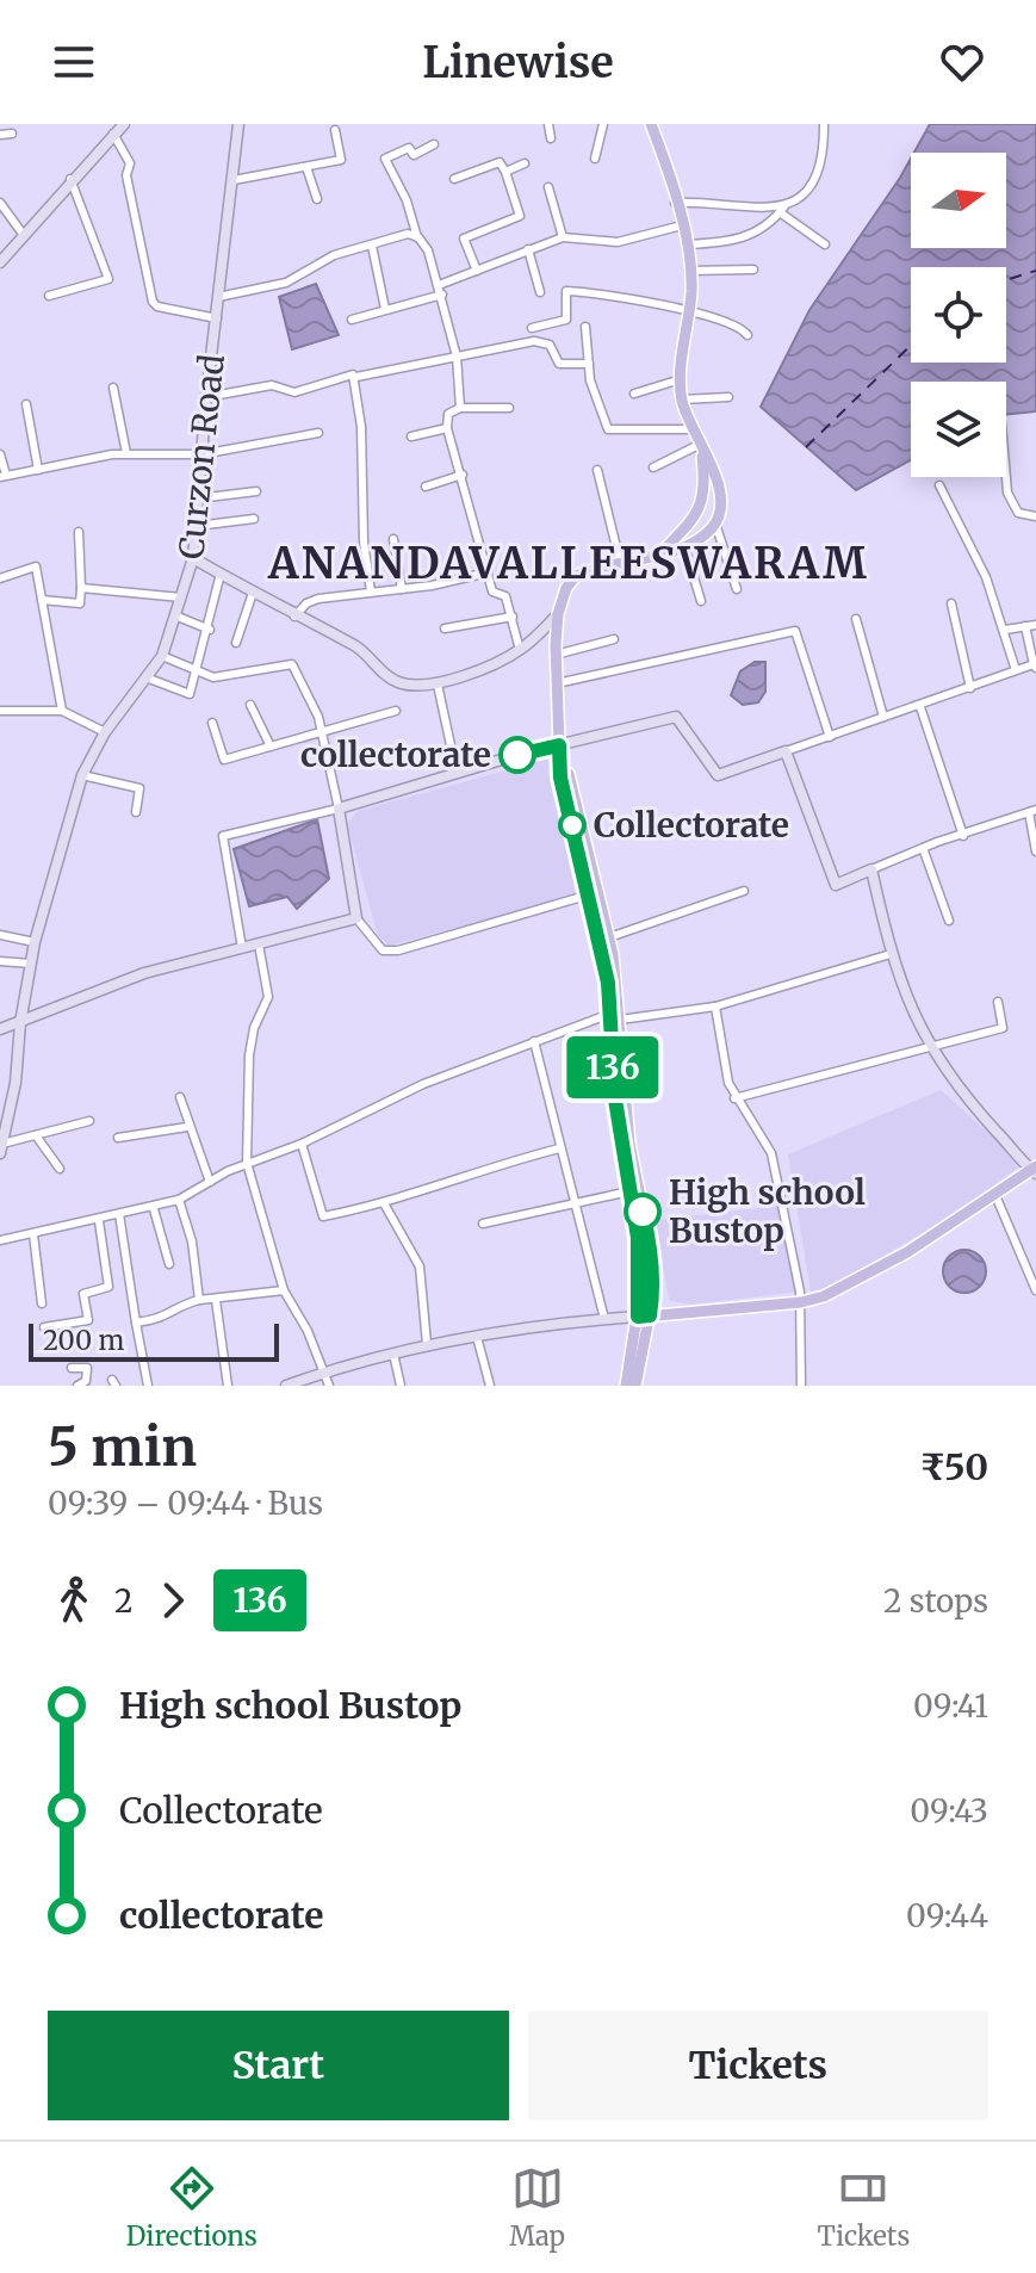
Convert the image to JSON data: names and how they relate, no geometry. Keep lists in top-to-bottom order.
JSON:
{
  "streets": {
    "main road": ["Curzon Road"]
  },
  "districts": ["ANANDAVALLEESWARAM"],
  "places": ["collectorate", "Collectorate", "High school Bustop"],
  "lines": ["bus line 136"],
  "scale_bar": "200 m",
  "north": "right",
  "page": {
    "header": "Linewise",
    "on_map": "136",
    "scale": "200 m",
    "heading": ["5 min", "09:39 – 09:44 · Bus", "₹50"],
    "legs": ["2", "136", "2 stops"],
    "list": [
      {
        "name": "High school Bustop",
        "value": "09:41"
      },
      {
        "name": "Collectorate",
        "value": "09:43"
      },
      {
        "name": "collectorate",
        "value": "09:44"
      }
    ],
    "buttons": ["Start", "Tickets"],
    "tabs": ["Directions", "Map", "Tickets"]
  }
}
